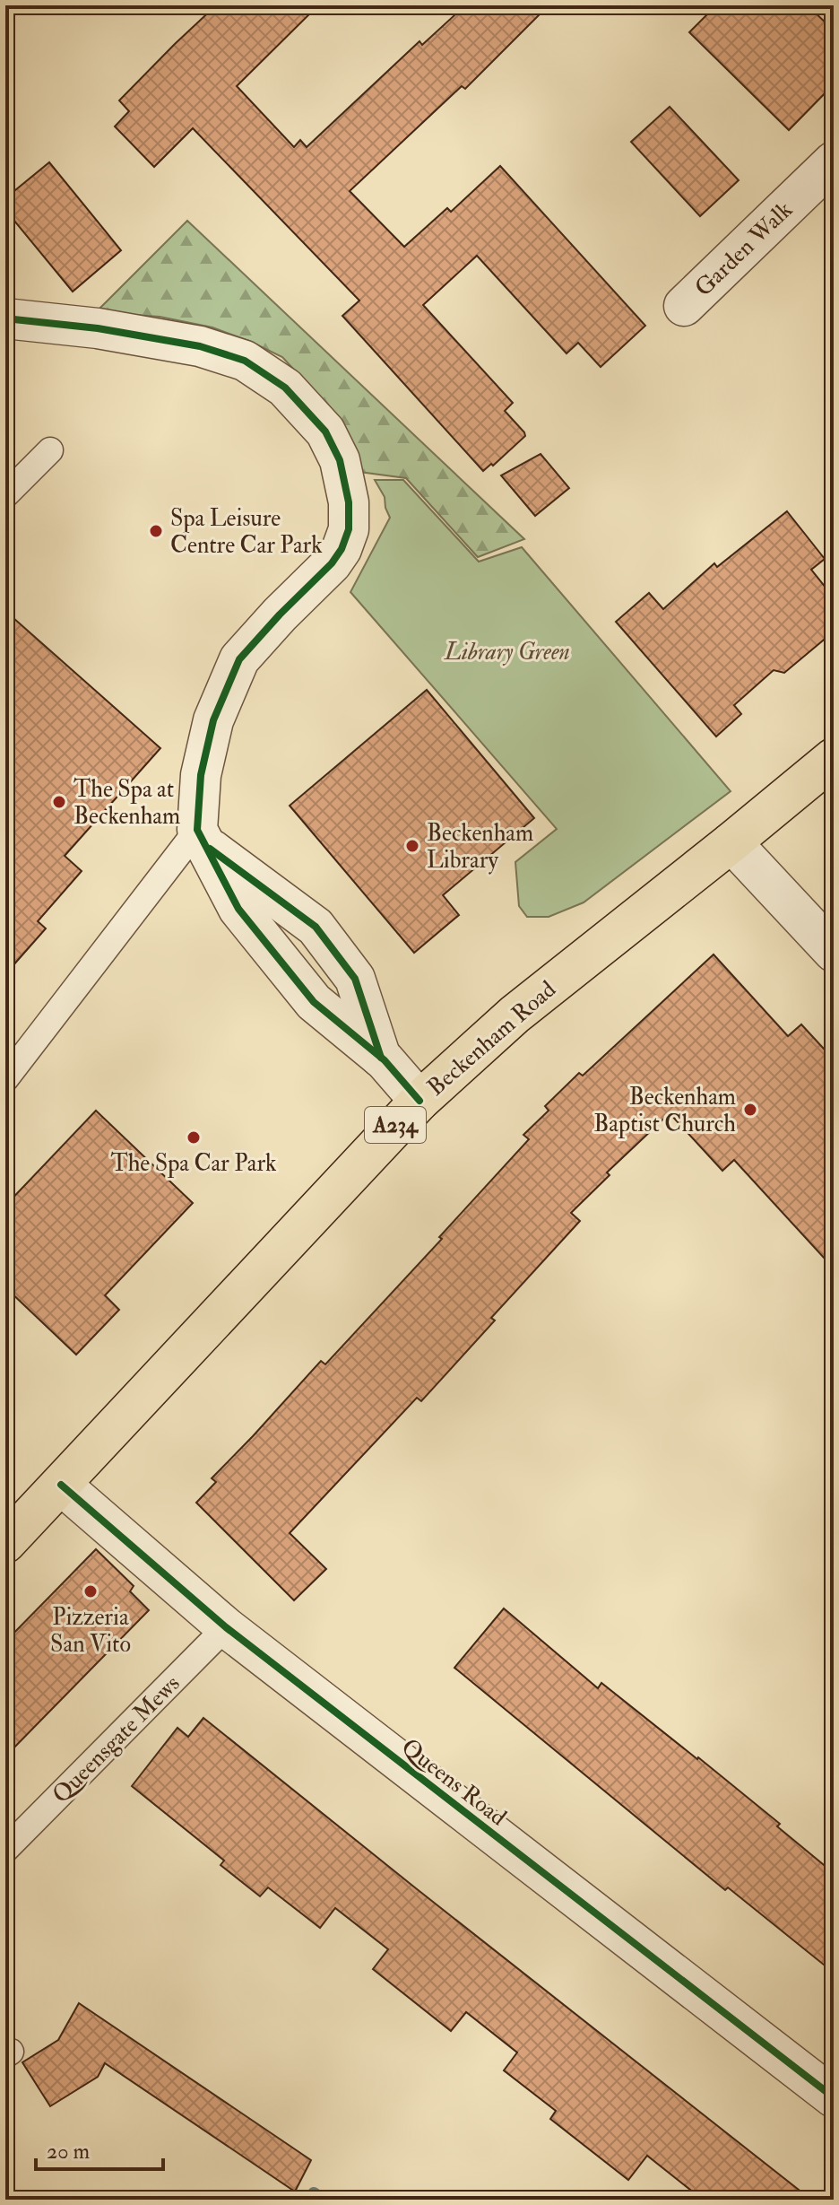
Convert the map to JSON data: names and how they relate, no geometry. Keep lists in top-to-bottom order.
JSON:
{
  "streets": {
    "main road": ["Beckenham Road", "A234"],
    "street": ["Garden Walk", "Queens Road"],
    "lane": ["Queensgate Mews"]
  },
  "crossings": [
    ["Beckenham Road", "Queens Road"],
    ["Queensgate Mews", "Queens Road"]
  ],
  "parks": ["Library Green"],
  "places": [
    "Spa Leisure Centre Car Park",
    "The Spa at Beckenham",
    "Beckenham Library",
    "Beckenham Baptist Church",
    "The Spa Car Park",
    "Pizzeria San Vito"
  ],
  "scale_bar": "20 m"
}
